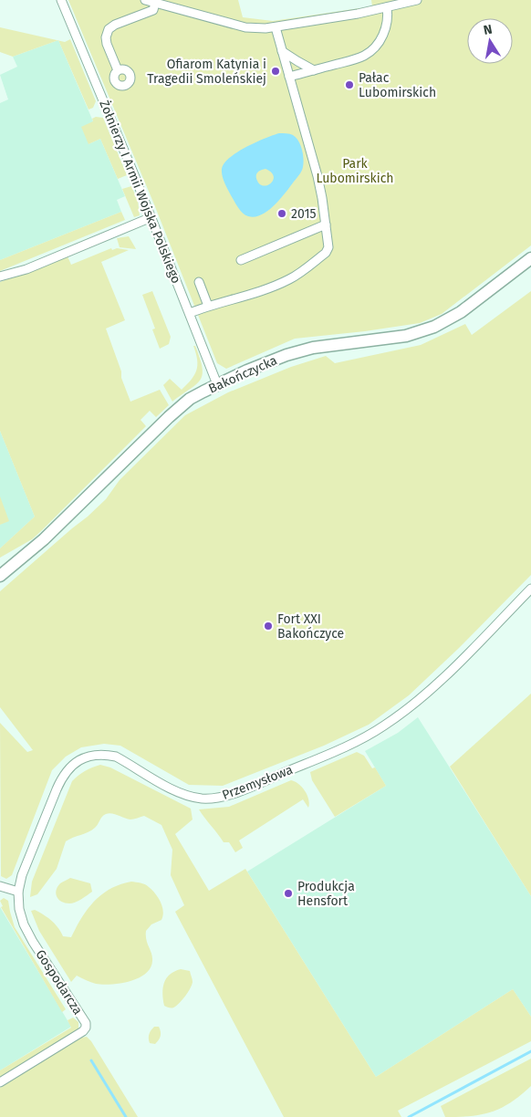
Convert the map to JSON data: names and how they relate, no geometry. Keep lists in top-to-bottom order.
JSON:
{
  "streets": {
    "street": [
      "Żołnierzy I Armii Wojska Polskiego",
      "Bakończycka",
      "Przemysłowa",
      "Gospodarcza"
    ]
  },
  "crossings": [
    ["Żołnierzy I Armii Wojska Polskiego", "Bakończycka"],
    ["Przemysłowa", "Gospodarcza"]
  ],
  "parks": ["Park Lubomirskich"],
  "places": [
    "Ofiarom Katynia i Tragedii Smoleńskiej",
    "Pałac Lubomirskich",
    "2015",
    "Fort XXI Bakończyce",
    "Produkcja Hensfort"
  ],
  "north": "top"
}
